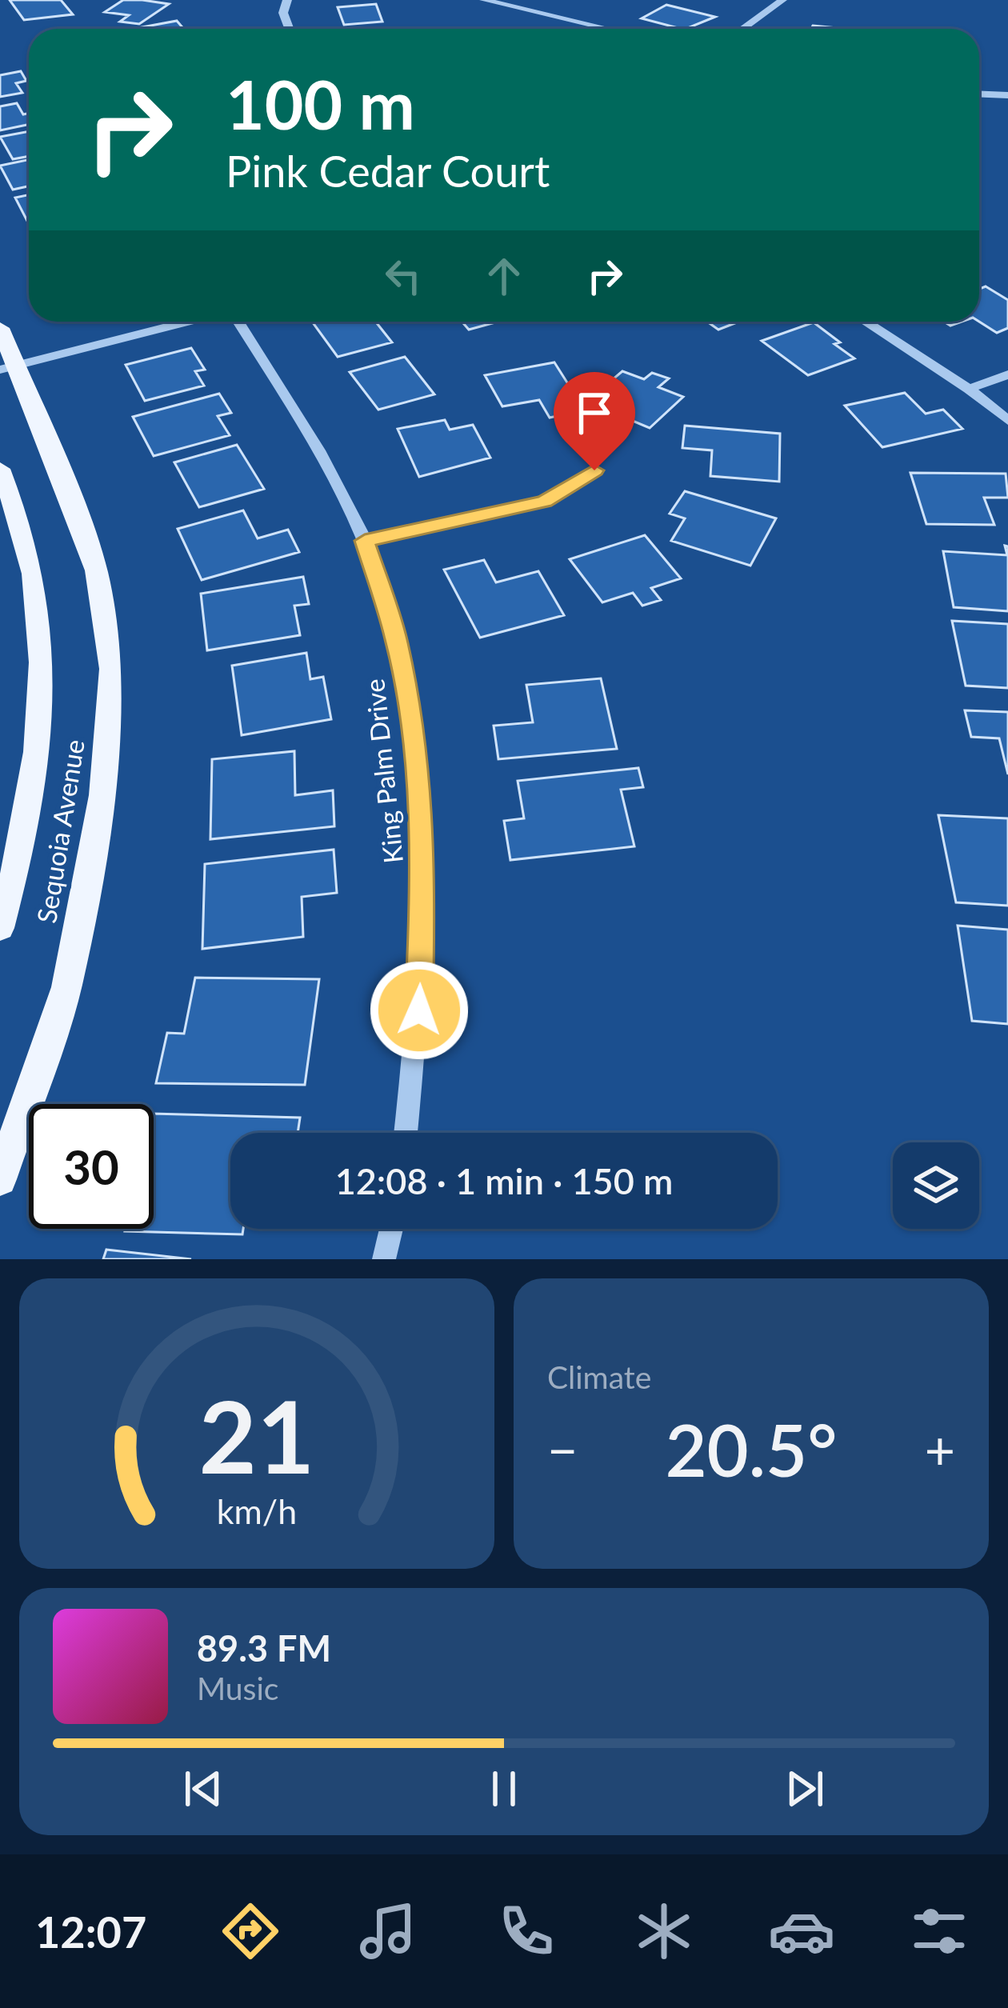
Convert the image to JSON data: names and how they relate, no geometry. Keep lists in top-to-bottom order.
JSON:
{
  "streets": {
    "main road": ["Sequoia Avenue"],
    "street": ["King Palm Drive"]
  },
  "page": {
    "turn": ["100 m", "Pink Cedar Court"],
    "limit": "30",
    "trip": "12:08 · 1 min · 150 m",
    "tile": "Climate",
    "heat": ["−", "20.5°", "+"],
    "song": ["89.3 FM", "Music"],
    "tabs": "12:07",
    "gauge": ["21", "km/h"]
  }
}
